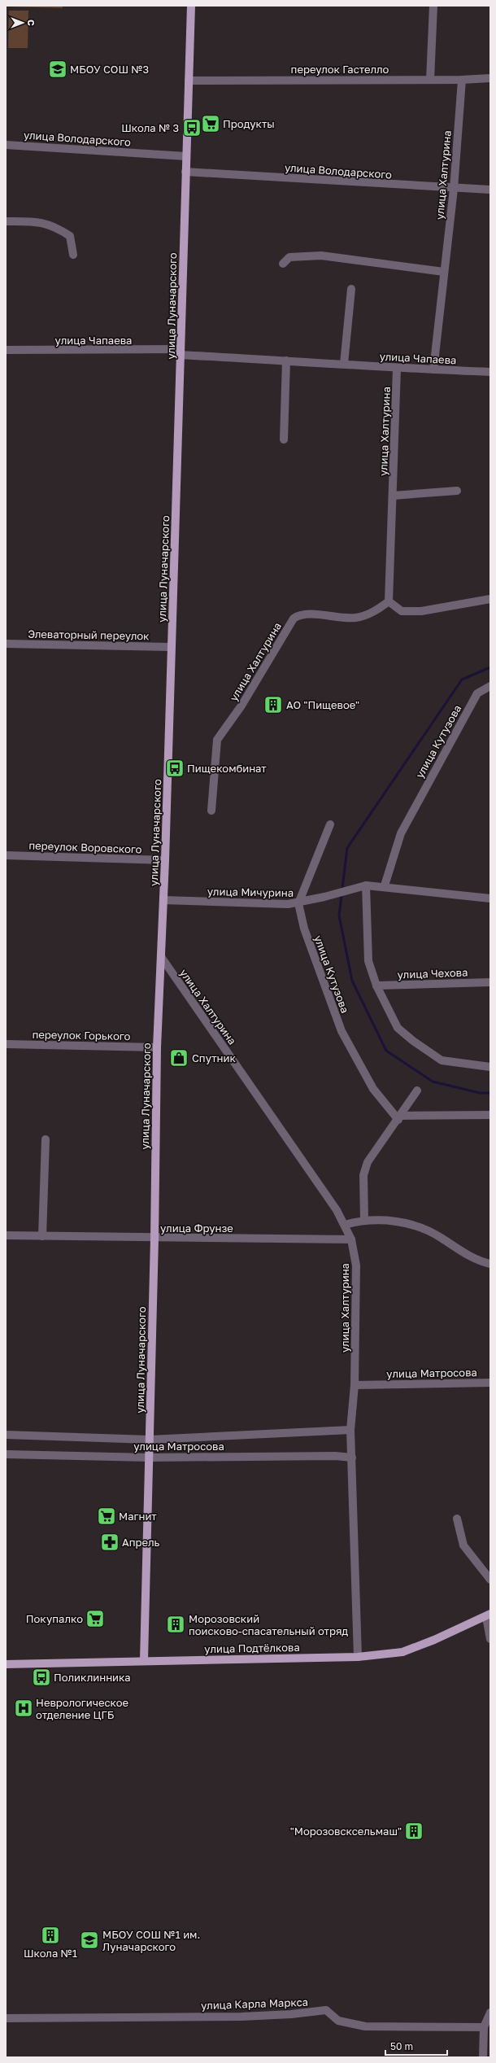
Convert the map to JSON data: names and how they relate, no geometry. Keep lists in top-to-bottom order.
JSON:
{
  "streets": {
    "main road": ["улица Луначарского", "улица Подтёлкова"],
    "street": [
      "переулок Гастелло",
      "улица Володарского",
      "улица Халтурина",
      "улица Чапаева",
      "Элеваторный переулок",
      "улица Кутузова",
      "переулок Воровского",
      "улица Мичурина",
      "улица Чехова",
      "переулок Горького",
      "улица Фрунзе",
      "улица Матросова",
      "улица Карла Маркса"
    ]
  },
  "crossings": [
    ["переулок Гастелло", "улица Халтурина"],
    ["переулок Гастелло", "улица Луначарского"],
    ["улица Володарского", "улица Халтурина"],
    ["улица Володарского", "улица Луначарского"],
    ["улица Халтурина", "улица Луначарского"],
    ["улица Халтурина", "улица Чапаева"],
    ["улица Халтурина", "улица Фрунзе"],
    ["улица Халтурина", "улица Матросова"],
    ["улица Халтурина", "улица Подтёлкова"],
    ["улица Луначарского", "улица Чапаева"],
    ["улица Луначарского", "Элеваторный переулок"],
    ["улица Луначарского", "переулок Воровского"],
    ["улица Луначарского", "улица Мичурина"],
    ["улица Луначарского", "переулок Горького"],
    ["улица Луначарского", "улица Фрунзе"],
    ["улица Луначарского", "улица Матросова"],
    ["улица Луначарского", "улица Подтёлкова"],
    ["улица Кутузова", "улица Мичурина"]
  ],
  "places": {
    "school or university": ["МБОУ СОШ №3", "МБОУ СОШ №1 им. Луначарского"],
    "supermarket": ["Продукты", "Магнит", "Покупалко"],
    "bus stop": ["Школа № 3", "Пищекомбинат", "Поликлинника"],
    "building": [
      "АО \"Пищевое\"",
      "Морозовский поисково-спасательный отряд",
      "\"Морозовсксельмаш\"",
      "Школа №1"
    ],
    "shop": ["Спутник"],
    "pharmacy": ["Апрель"],
    "hospital": ["Неврологическое отделение ЦГБ"]
  },
  "scale_bar": "50 m",
  "north": "right"
}
